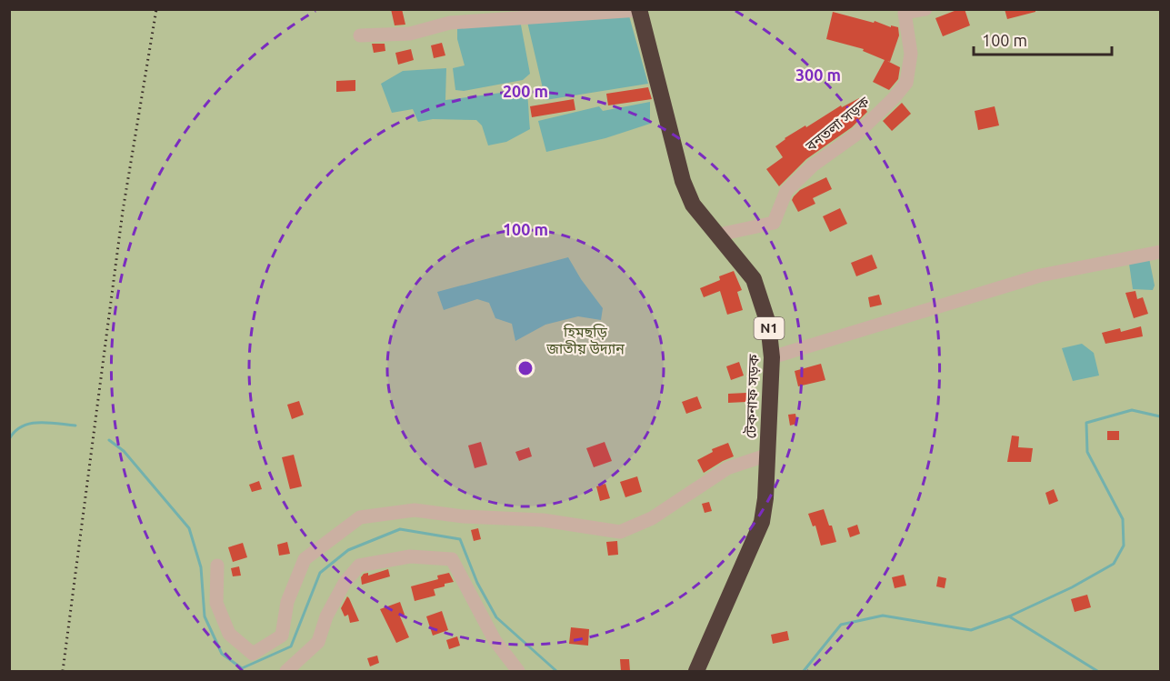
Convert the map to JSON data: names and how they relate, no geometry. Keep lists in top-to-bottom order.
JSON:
{
  "streets": {
    "highway": ["N1", "টেকনাফ সড়ক"],
    "street": ["বনতলা সড়ক"]
  },
  "crossings": [
    ["বনতলা সড়ক", "টেকনাফ সড়ক"]
  ],
  "parks": ["হিমছড়ি জাতীয় উদ্যান"],
  "scale_bar": "100 m",
  "rings": ["300 m", "200 m", "100 m"]
}
